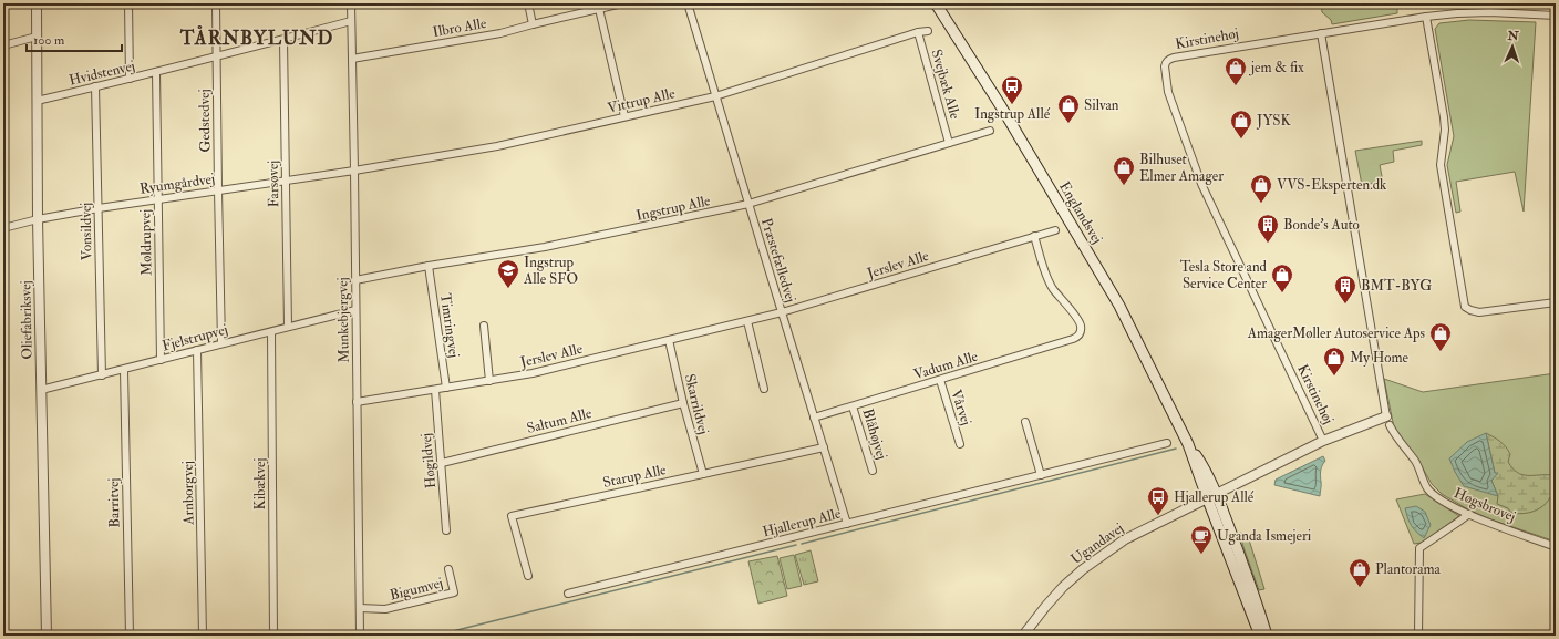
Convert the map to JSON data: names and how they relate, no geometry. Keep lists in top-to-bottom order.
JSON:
{
  "streets": {
    "main road": ["Englandsvej"],
    "street": [
      "Ilbro Alle",
      "Kirstinehøj",
      "Hvidstenvej",
      "Svejbæk Alle",
      "Vittrup Alle",
      "Gedstedvej",
      "Ryumgårdvej",
      "Farsøvej",
      "Ingstrup Alle",
      "Vonsildvej",
      "Møldrupvej",
      "Præstefælledvej",
      "Jerslev Alle",
      "Oliefabriksvej",
      "Munkebjergvej",
      "Timringvej",
      "Fjelstrupvej",
      "Vadum Alle",
      "Skarrildvej",
      "Vårvej",
      "Saltum Alle",
      "Blåhøjvej",
      "Høgildvej",
      "Starup Alle",
      "Kibækvej",
      "Arnborgvej",
      "Barritvej",
      "Høgsbrovej",
      "Hjallerup Alle",
      "Ugandavej",
      "Bigumvej"
    ]
  },
  "crossings": [
    ["Ilbro Alle", "Munkebjergvej"],
    ["Kirstinehøj", "Englandsvej"],
    ["Kirstinehøj", "Ugandavej"],
    ["Hvidstenvej", "Gedstedvej"],
    ["Hvidstenvej", "Farsøvej"],
    ["Hvidstenvej", "Vonsildvej"],
    ["Hvidstenvej", "Møldrupvej"],
    ["Hvidstenvej", "Oliefabriksvej"],
    ["Hvidstenvej", "Munkebjergvej"],
    ["Svejbæk Alle", "Vittrup Alle"],
    ["Svejbæk Alle", "Ingstrup Alle"],
    ["Vittrup Alle", "Ryumgårdvej"],
    ["Vittrup Alle", "Præstefælledvej"],
    ["Vittrup Alle", "Munkebjergvej"],
    ["Gedstedvej", "Ryumgårdvej"],
    ["Gedstedvej", "Fjelstrupvej"],
    ["Ryumgårdvej", "Farsøvej"],
    ["Ryumgårdvej", "Vonsildvej"],
    ["Ryumgårdvej", "Møldrupvej"],
    ["Ryumgårdvej", "Oliefabriksvej"],
    ["Ryumgårdvej", "Munkebjergvej"],
    ["Farsøvej", "Fjelstrupvej"],
    ["Ingstrup Alle", "Præstefælledvej"],
    ["Ingstrup Alle", "Munkebjergvej"],
    ["Ingstrup Alle", "Timringvej"],
    ["Englandsvej", "Ugandavej"],
    ["Vonsildvej", "Fjelstrupvej"],
    ["Møldrupvej", "Fjelstrupvej"],
    ["Præstefælledvej", "Jerslev Alle"],
    ["Præstefælledvej", "Vadum Alle"],
    ["Præstefælledvej", "Starup Alle"],
    ["Præstefælledvej", "Hjallerup Alle"],
    ["Jerslev Alle", "Munkebjergvej"],
    ["Jerslev Alle", "Timringvej"],
    ["Jerslev Alle", "Vadum Alle"],
    ["Jerslev Alle", "Skarrildvej"],
    ["Jerslev Alle", "Høgildvej"],
    ["Oliefabriksvej", "Fjelstrupvej"],
    ["Munkebjergvej", "Fjelstrupvej"],
    ["Munkebjergvej", "Bigumvej"],
    ["Fjelstrupvej", "Kibækvej"],
    ["Fjelstrupvej", "Arnborgvej"],
    ["Fjelstrupvej", "Barritvej"],
    ["Vadum Alle", "Vårvej"],
    ["Vadum Alle", "Blåhøjvej"],
    ["Skarrildvej", "Saltum Alle"],
    ["Skarrildvej", "Starup Alle"],
    ["Saltum Alle", "Høgildvej"]
  ],
  "districts": ["TÅRNBYLUND"],
  "places": {
    "shop": [
      "jem & fix",
      "Silvan",
      "JYSK",
      "Bilhuset Elmer Amager",
      "VVS-Eksperten.dk",
      "Tesla Store and Service Center",
      "AmagerMøller Autoservice Aps",
      "My Home",
      "Plantorama"
    ],
    "bus stop": ["Ingstrup Allé", "Hjallerup Allé"],
    "building": ["Bonde's Auto", "BMT-BYG"],
    "school or university": ["Ingstrup Alle SFO"],
    "cafe": ["Uganda Ismejeri"]
  },
  "scale_bar": "100 m",
  "north": "top"
}
